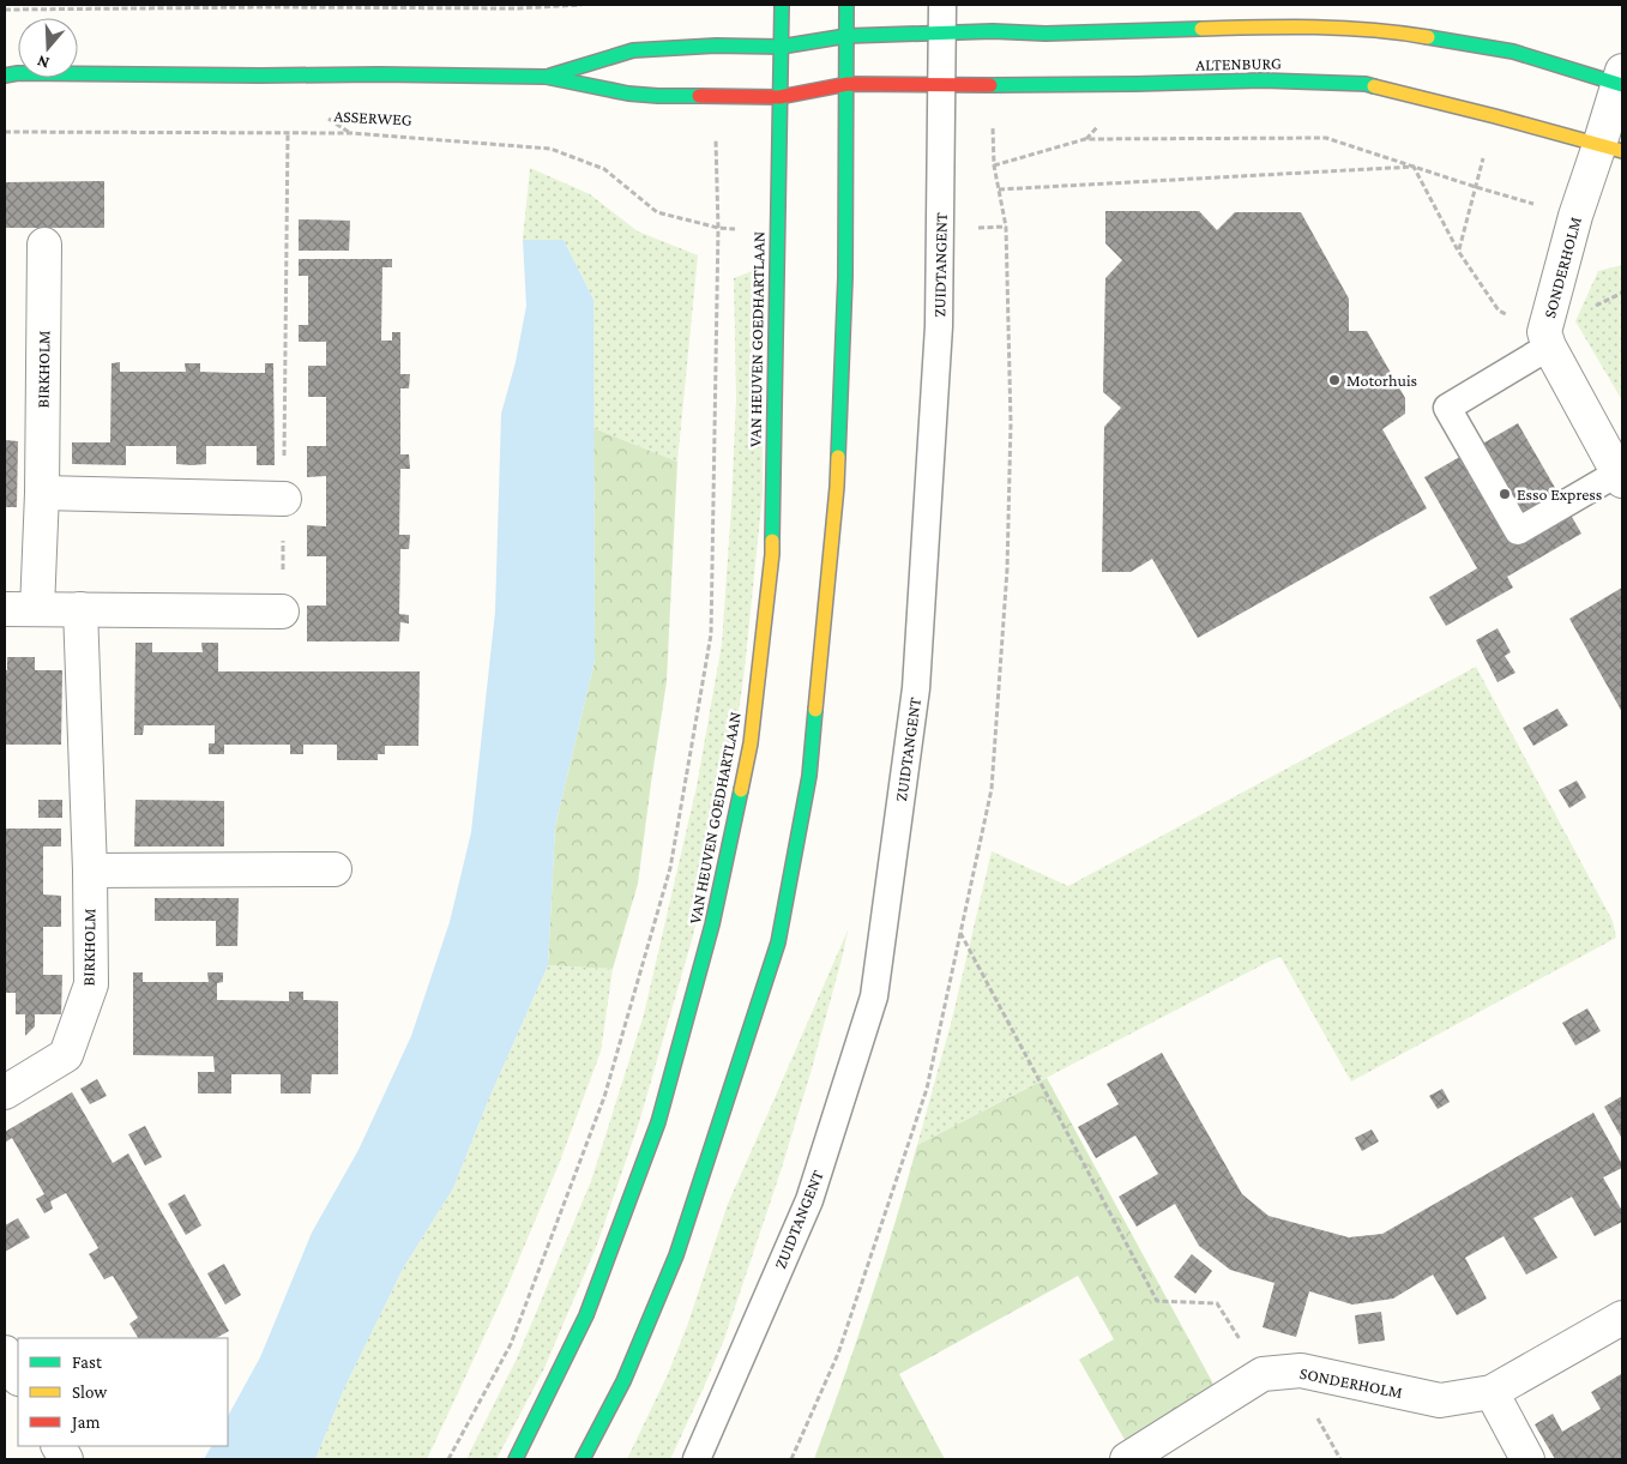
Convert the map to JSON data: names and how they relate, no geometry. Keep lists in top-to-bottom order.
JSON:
{
  "streets": {
    "main road": ["ALTENBURG", "VAN HEUVEN GOEDHARTLAAN"],
    "street": ["SONDERHOLM", "BIRKHOLM"],
    "lane": ["ZUIDTANGENT"],
    "path": ["ASSERWEG"]
  },
  "crossings": [
    ["ALTENBURG", "ZUIDTANGENT"],
    ["ALTENBURG", "SONDERHOLM"],
    ["ALTENBURG", "VAN HEUVEN GOEDHARTLAAN"],
    ["ASSERWEG", "VAN HEUVEN GOEDHARTLAAN"]
  ],
  "places": ["Motorhuis", "Esso Express"],
  "legend": ["Fast", "Slow", "Jam"],
  "north": "bottom"
}
